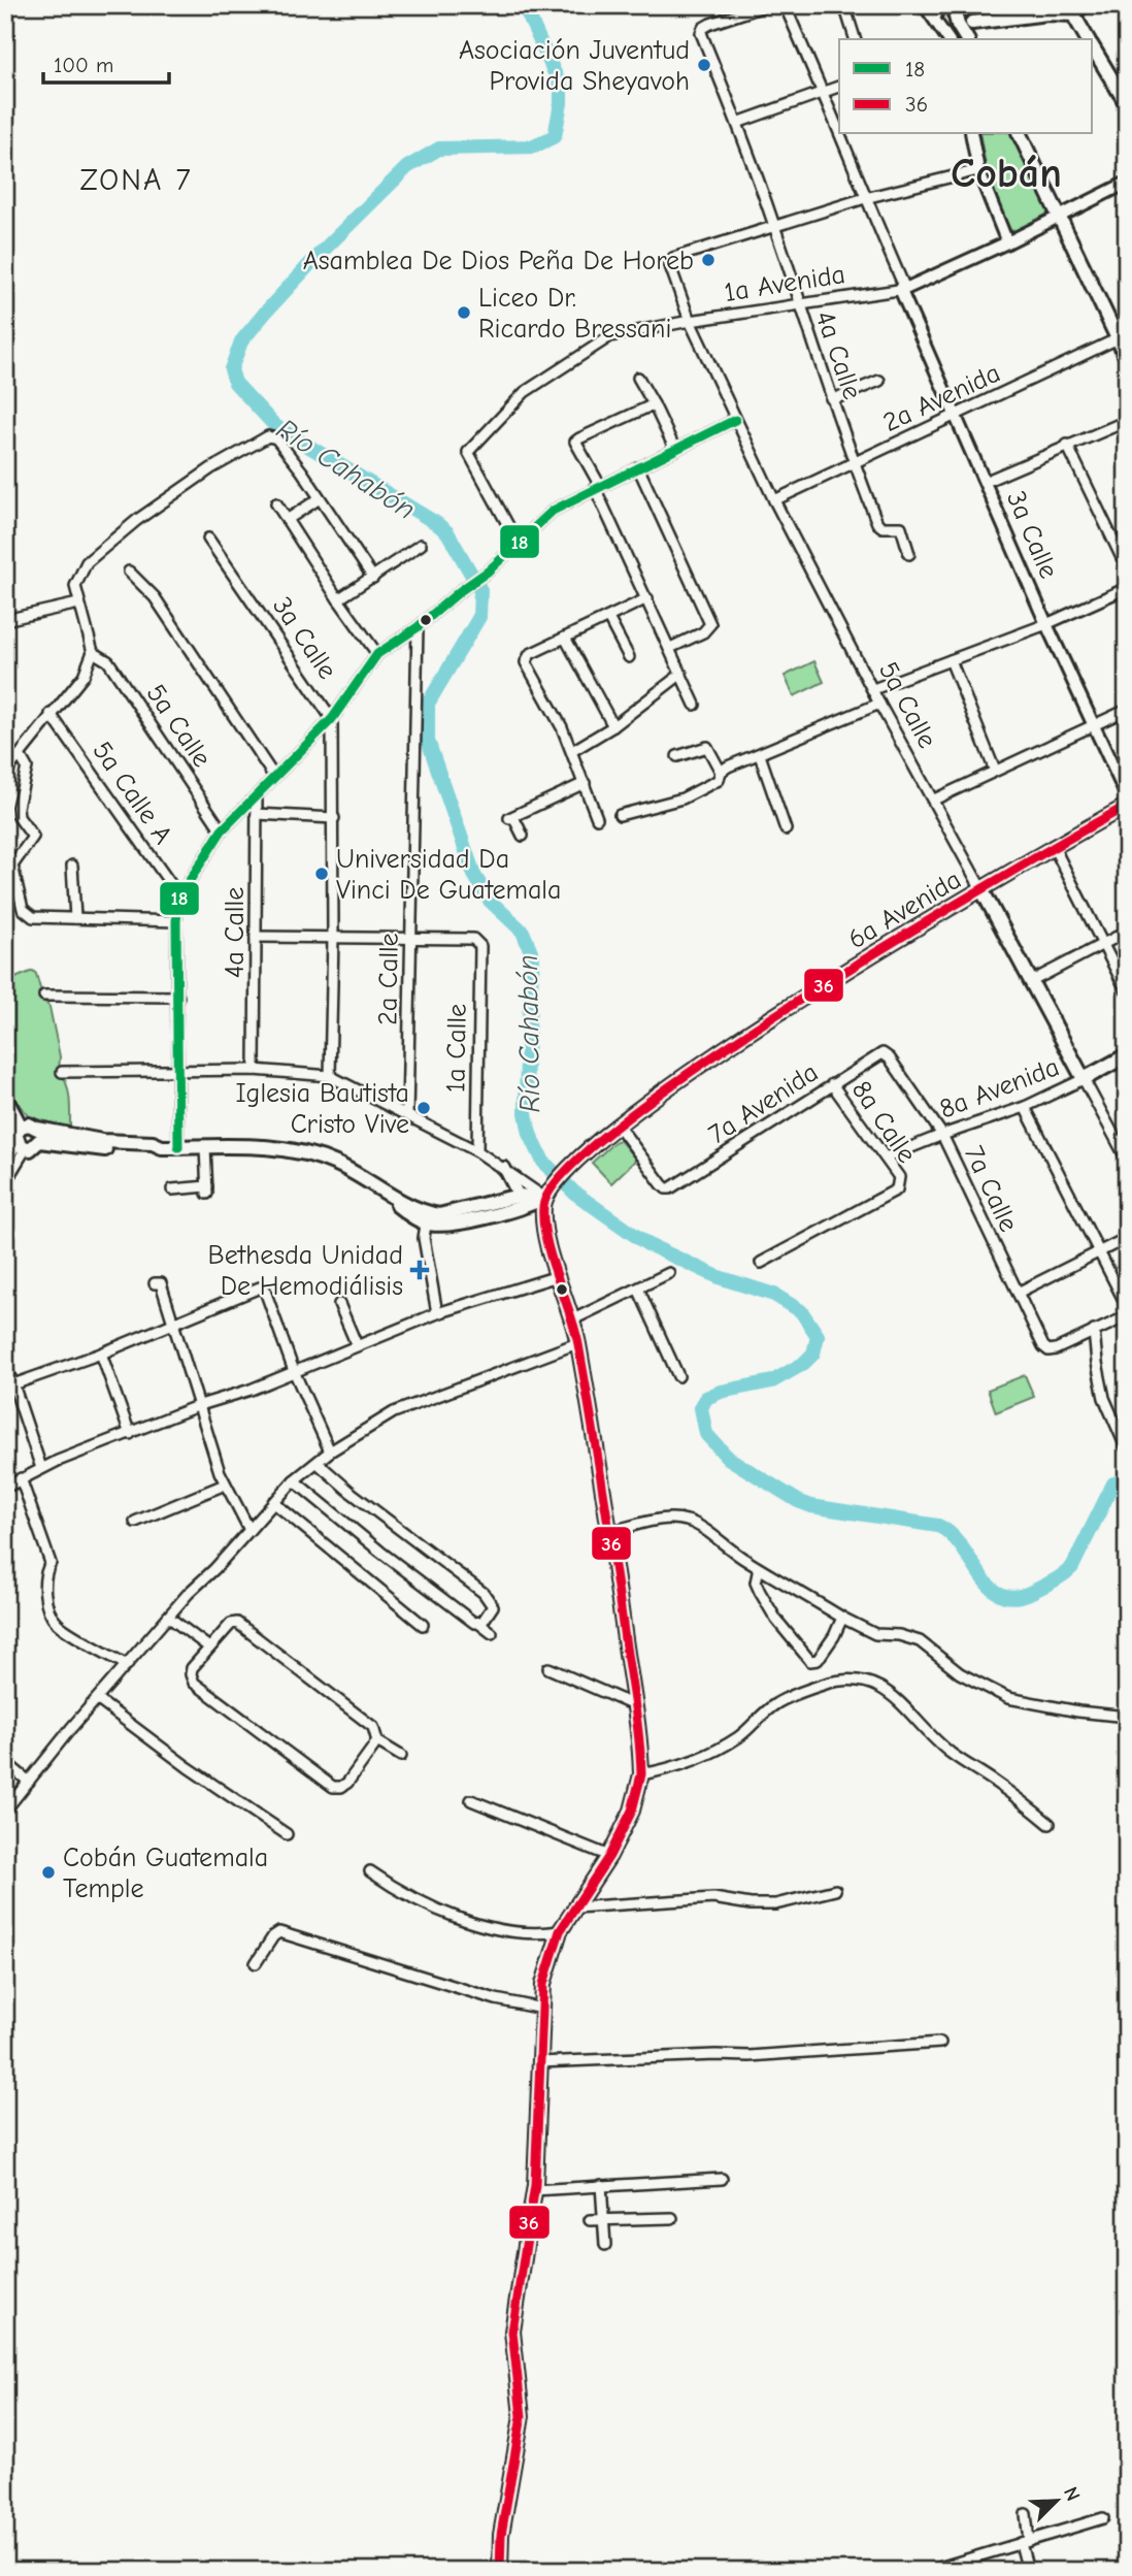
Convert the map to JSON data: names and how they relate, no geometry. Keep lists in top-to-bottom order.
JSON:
{
  "streets": {
    "main road": ["5a Calle", "6a Avenida", "8a Avenida"],
    "street": [
      "1a Avenida",
      "4a Calle",
      "2a Avenida",
      "3a Calle",
      "5a Calle A",
      "2a Calle",
      "1a Calle",
      "7a Avenida",
      "8a Calle",
      "7a Calle"
    ]
  },
  "crossings": [
    ["1a Avenida", "4a Calle"],
    ["1a Avenida", "3a Calle"],
    ["1a Avenida", "5a Calle"],
    ["4a Calle", "2a Avenida"],
    ["4a Calle", "5a Calle"],
    ["2a Avenida", "3a Calle"],
    ["2a Avenida", "5a Calle"],
    ["5a Calle", "6a Avenida"],
    ["5a Calle", "8a Avenida"],
    ["6a Avenida", "7a Avenida"],
    ["2a Calle", "1a Calle"],
    ["8a Avenida", "8a Calle"],
    ["8a Avenida", "7a Calle"],
    ["7a Avenida", "8a Calle"],
    ["7a Avenida", "7a Calle"]
  ],
  "districts": ["Cobán", "ZONA 7"],
  "water": ["Río Cahabón"],
  "places": {
    "other": [
      "Asociación Juventud Provida Sheyavoh",
      "Asamblea De Dios Peña De Horeb",
      "Liceo Dr. Ricardo Bressani",
      "Universidad Da Vinci De Guatemala",
      "Iglesia Bautista Cristo Vive",
      "Cobán Guatemala Temple"
    ],
    "health": ["Bethesda Unidad De Hemodiálisis"]
  },
  "lines": ["transit line 18", "transit line 36"],
  "legend": ["18", "36"],
  "scale_bar": "100 m",
  "north": "top right"
}
